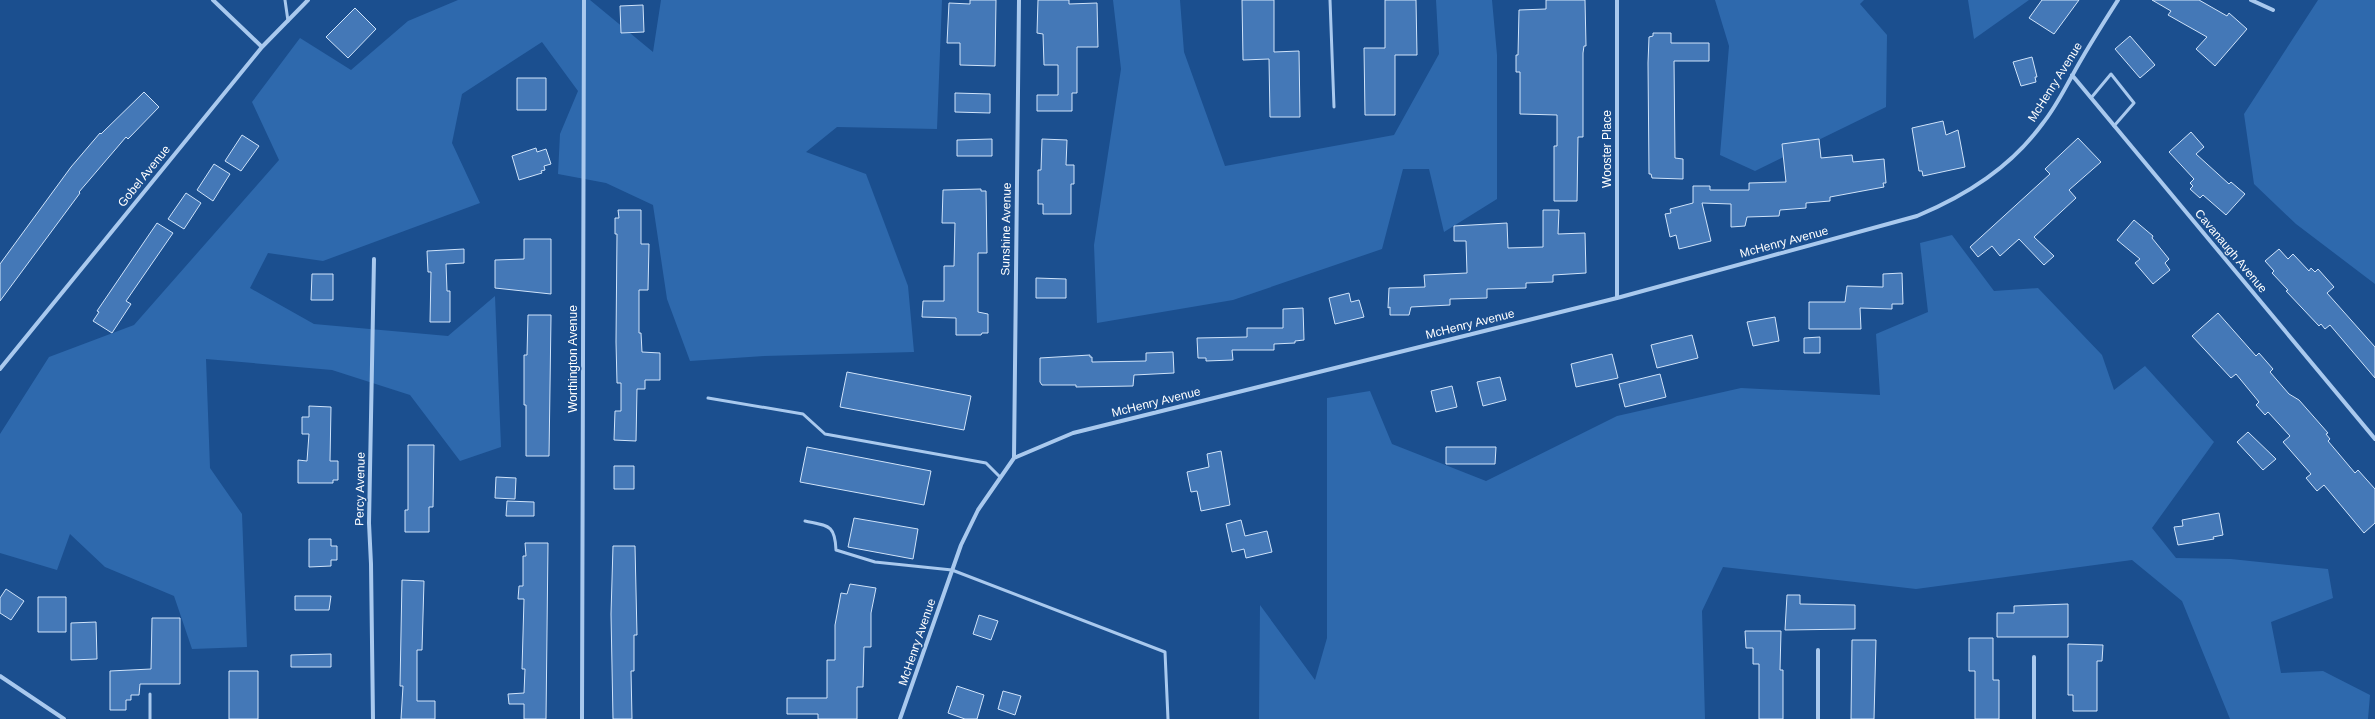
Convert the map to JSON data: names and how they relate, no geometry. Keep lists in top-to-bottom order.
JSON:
{
  "streets": {
    "street": [
      "McHenry Avenue",
      "Wooster Place",
      "Gobel Avenue",
      "Sunshine Avenue",
      "Cavanaugh Avenue",
      "Worthington Avenue",
      "Percy Avenue"
    ]
  },
  "crossings": [
    ["McHenry Avenue", "Wooster Place"],
    ["McHenry Avenue", "Sunshine Avenue"],
    ["McHenry Avenue", "Cavanaugh Avenue"]
  ]
}
